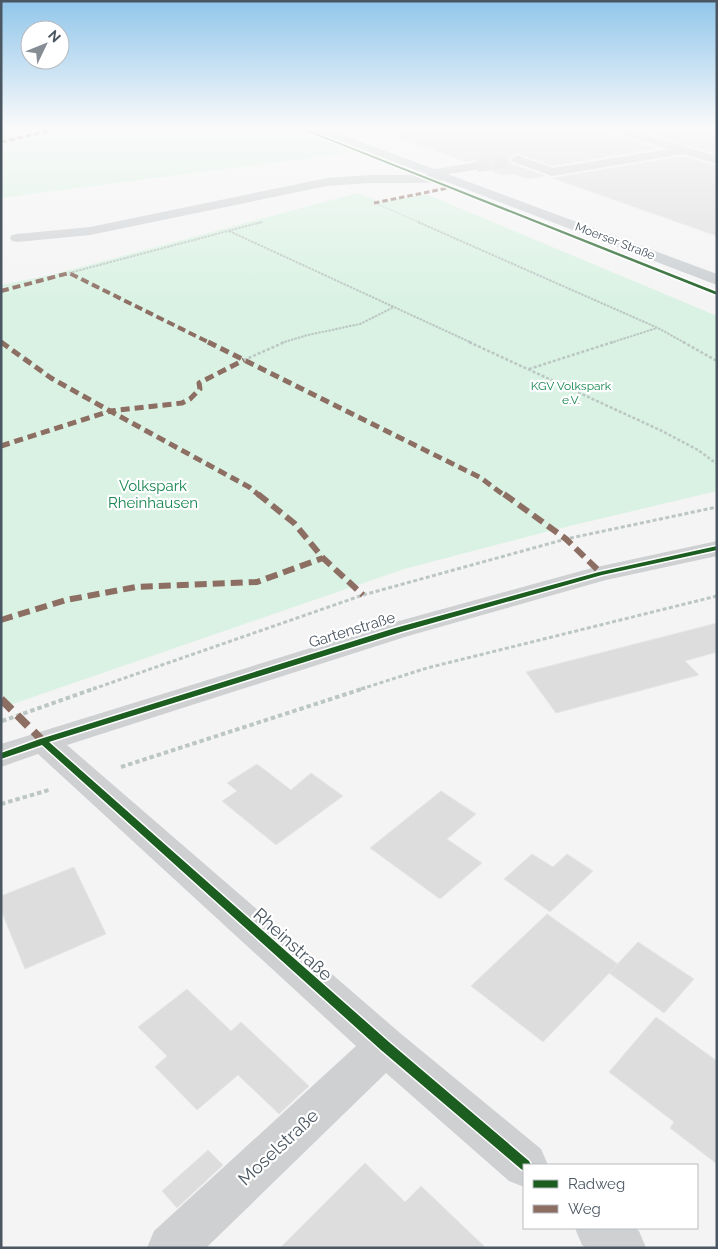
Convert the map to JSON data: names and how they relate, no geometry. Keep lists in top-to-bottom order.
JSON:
{
  "streets": {
    "main road": ["Moerser Straße"],
    "street": ["Gartenstraße", "Rheinstraße", "Moselstraße"]
  },
  "crossings": [
    ["Gartenstraße", "Rheinstraße"],
    ["Rheinstraße", "Moselstraße"]
  ],
  "parks": ["KGV Volkspark e.V.", "Volkspark Rheinhausen"],
  "legend": ["Radweg", "Weg"],
  "north": "top right"
}
